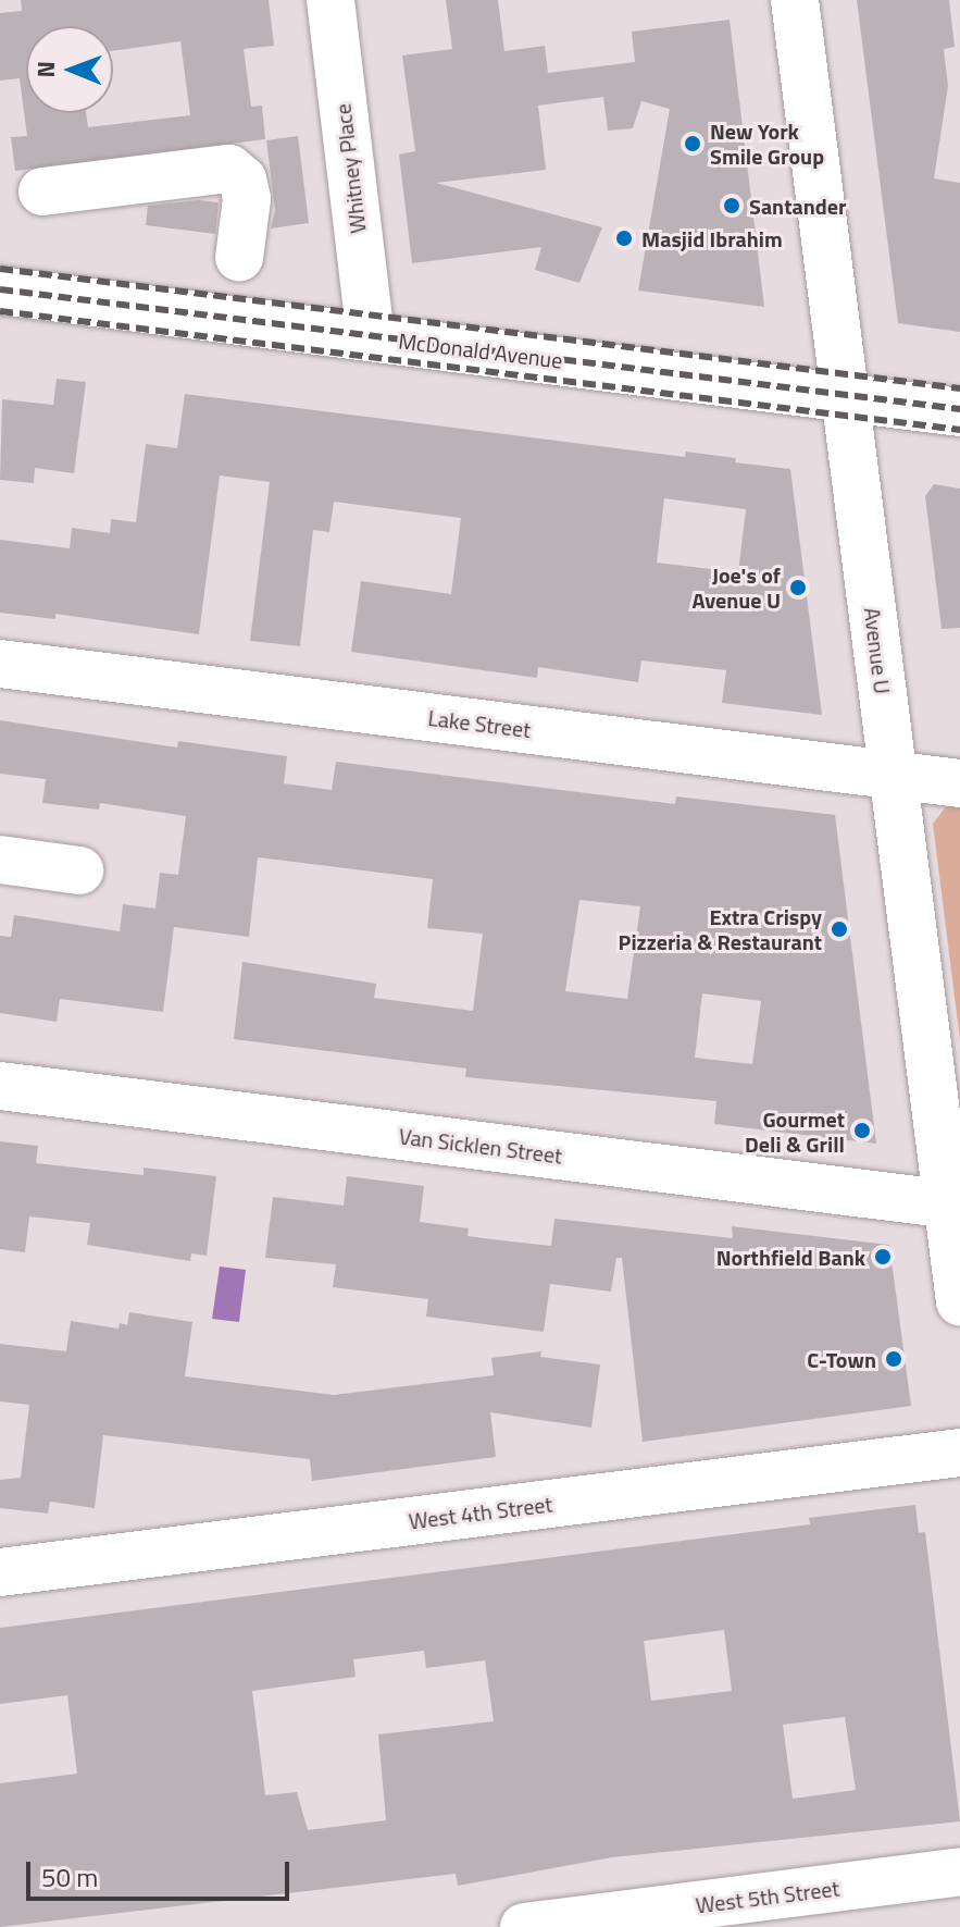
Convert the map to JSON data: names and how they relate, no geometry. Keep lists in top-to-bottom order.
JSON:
{
  "streets": {
    "street": [
      "Whitney Place",
      "McDonald Avenue",
      "Avenue U",
      "Lake Street",
      "Van Sicklen Street",
      "West 4th Street",
      "West 5th Street"
    ]
  },
  "crossings": [
    ["Whitney Place", "McDonald Avenue"],
    ["McDonald Avenue", "Avenue U"],
    ["Avenue U", "Lake Street"],
    ["Avenue U", "Van Sicklen Street"]
  ],
  "places": [
    "New York Smile Group",
    "Santander",
    "Masjid Ibrahim",
    "Joe's of Avenue U",
    "Extra Crispy Pizzeria & Restaurant",
    "Gourmet Deli & Grill",
    "Northfield Bank",
    "C-Town"
  ],
  "scale_bar": "50 m",
  "north": "left"
}
